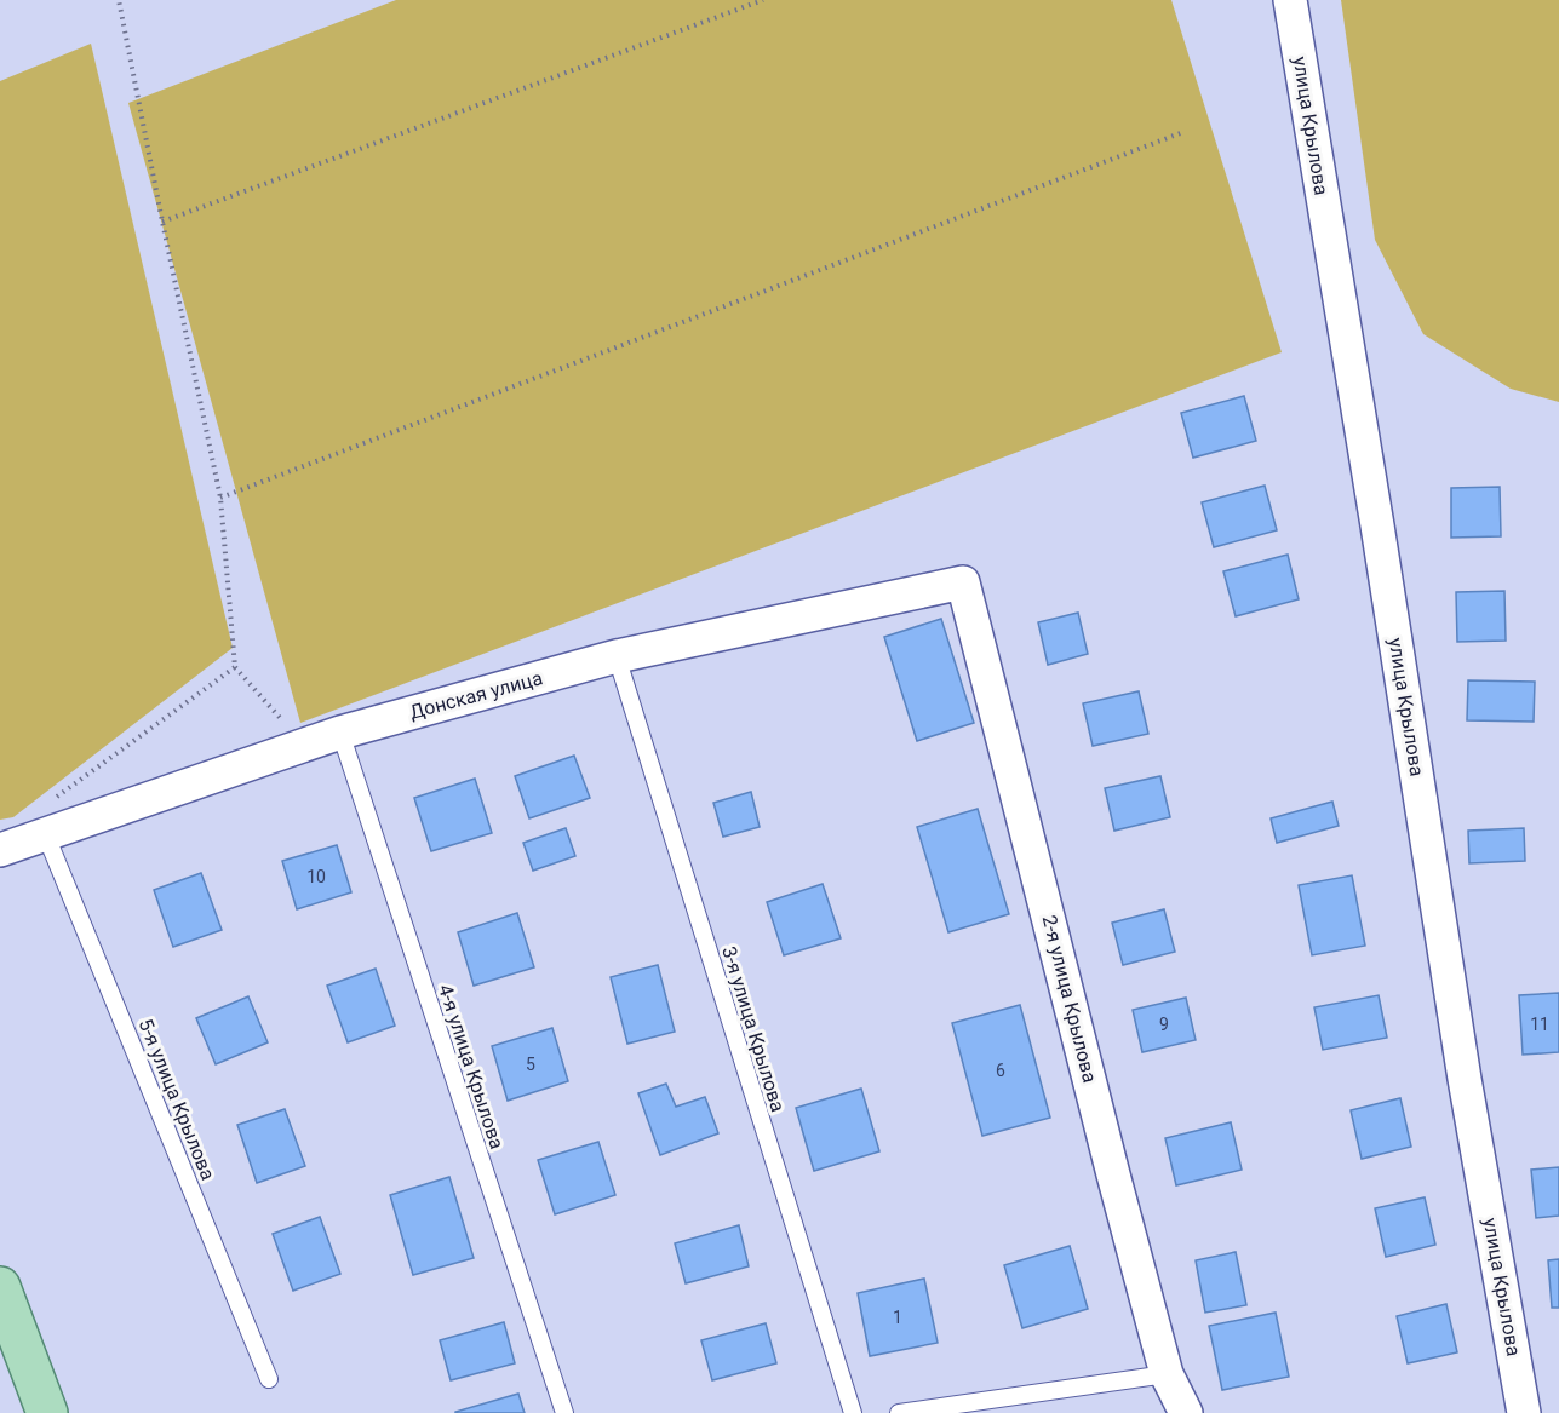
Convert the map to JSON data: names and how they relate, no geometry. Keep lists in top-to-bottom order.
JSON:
{
  "streets": {
    "street": ["улица Крылова", "Донская улица", "2-я улица Крылова"],
    "lane": ["3-я улица Крылова", "4-я улица Крылова", "5-я улица Крылова"]
  },
  "crossings": [
    ["Донская улица", "2-я улица Крылова"],
    ["Донская улица", "3-я улица Крылова"],
    ["Донская улица", "4-я улица Крылова"],
    ["Донская улица", "5-я улица Крылова"]
  ],
  "house_numbers": [
    "10",
    "9",
    "11",
    "5",
    "6",
    "1"
  ]
}
